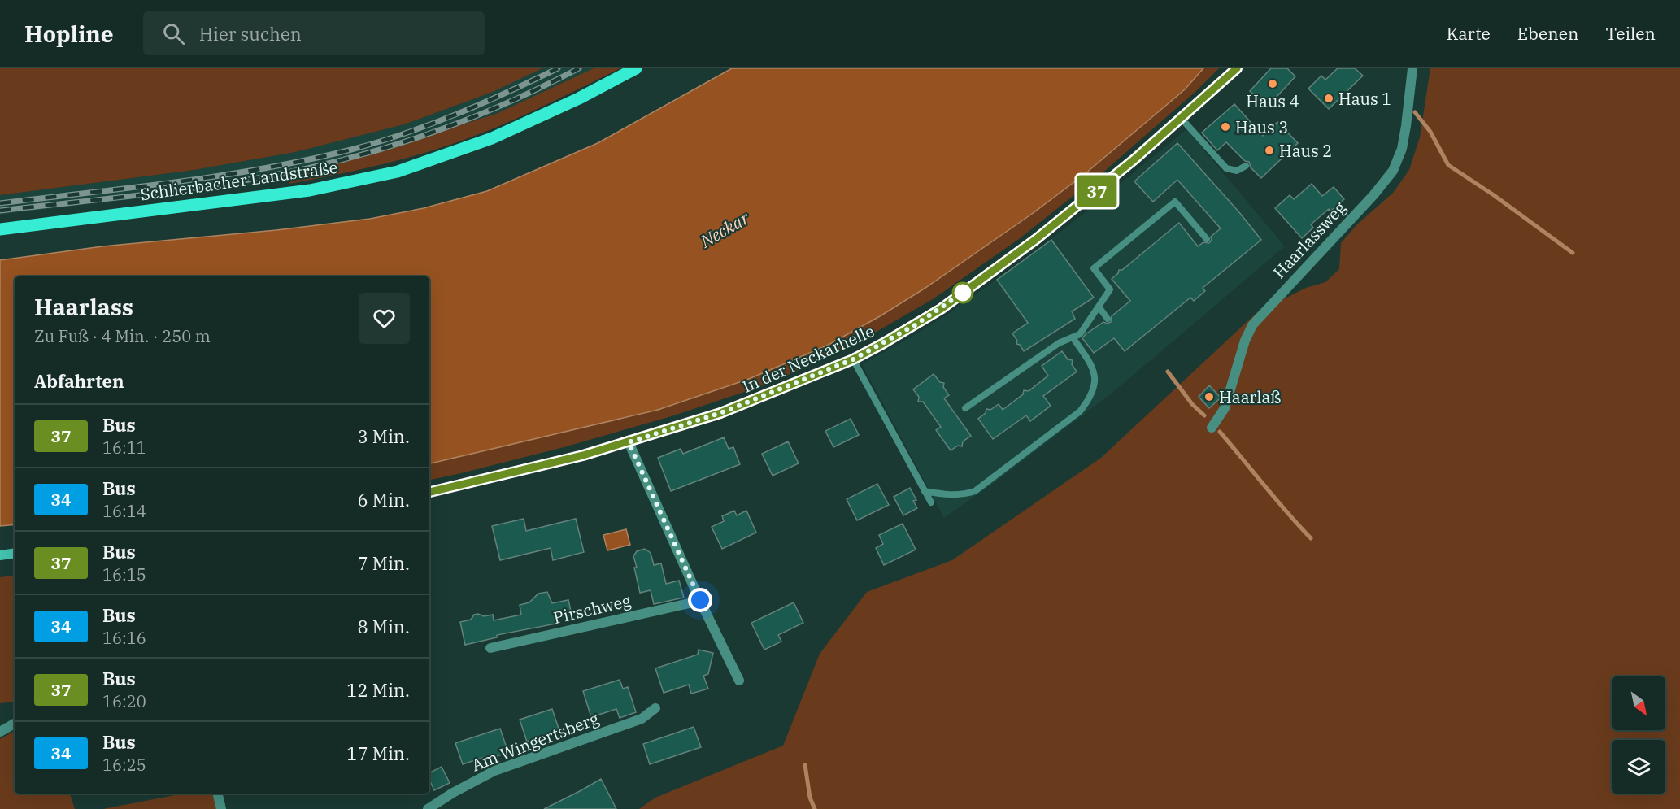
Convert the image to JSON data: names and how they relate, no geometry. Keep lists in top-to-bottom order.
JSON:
{
  "streets": {
    "main road": ["Schlierbacher Landstraße", "In der Neckarhelle"],
    "street": ["Haarlassweg", "Pirschweg", "Am Wingertsberg"]
  },
  "water": ["Neckar"],
  "places": [
    "Haus 4",
    "Haus 1",
    "Haus 3",
    "Haus 2",
    "Haarlaß"
  ],
  "lines": ["bus line 37"],
  "north": "bottom right",
  "page": {
    "header": "Hopline",
    "search": "Hier suchen",
    "nav": ["Karte", "Ebenen", "Teilen"],
    "on_map": "37",
    "heading": [
      ["Haarlass", "Zu Fuß · 4 Min. · 250 m"],
      "Abfahrten"
    ],
    "list": [
      {
        "mark": "37",
        "name": "Bus",
        "note": "16:11",
        "value": "3 Min."
      },
      {
        "mark": "34",
        "name": "Bus",
        "note": "16:14",
        "value": "6 Min."
      },
      {
        "mark": "37",
        "name": "Bus",
        "note": "16:15",
        "value": "7 Min."
      },
      {
        "mark": "34",
        "name": "Bus",
        "note": "16:16",
        "value": "8 Min."
      },
      {
        "mark": "37",
        "name": "Bus",
        "note": "16:20",
        "value": "12 Min."
      },
      {
        "mark": "34",
        "name": "Bus",
        "note": "16:25",
        "value": "17 Min."
      }
    ]
  }
}
